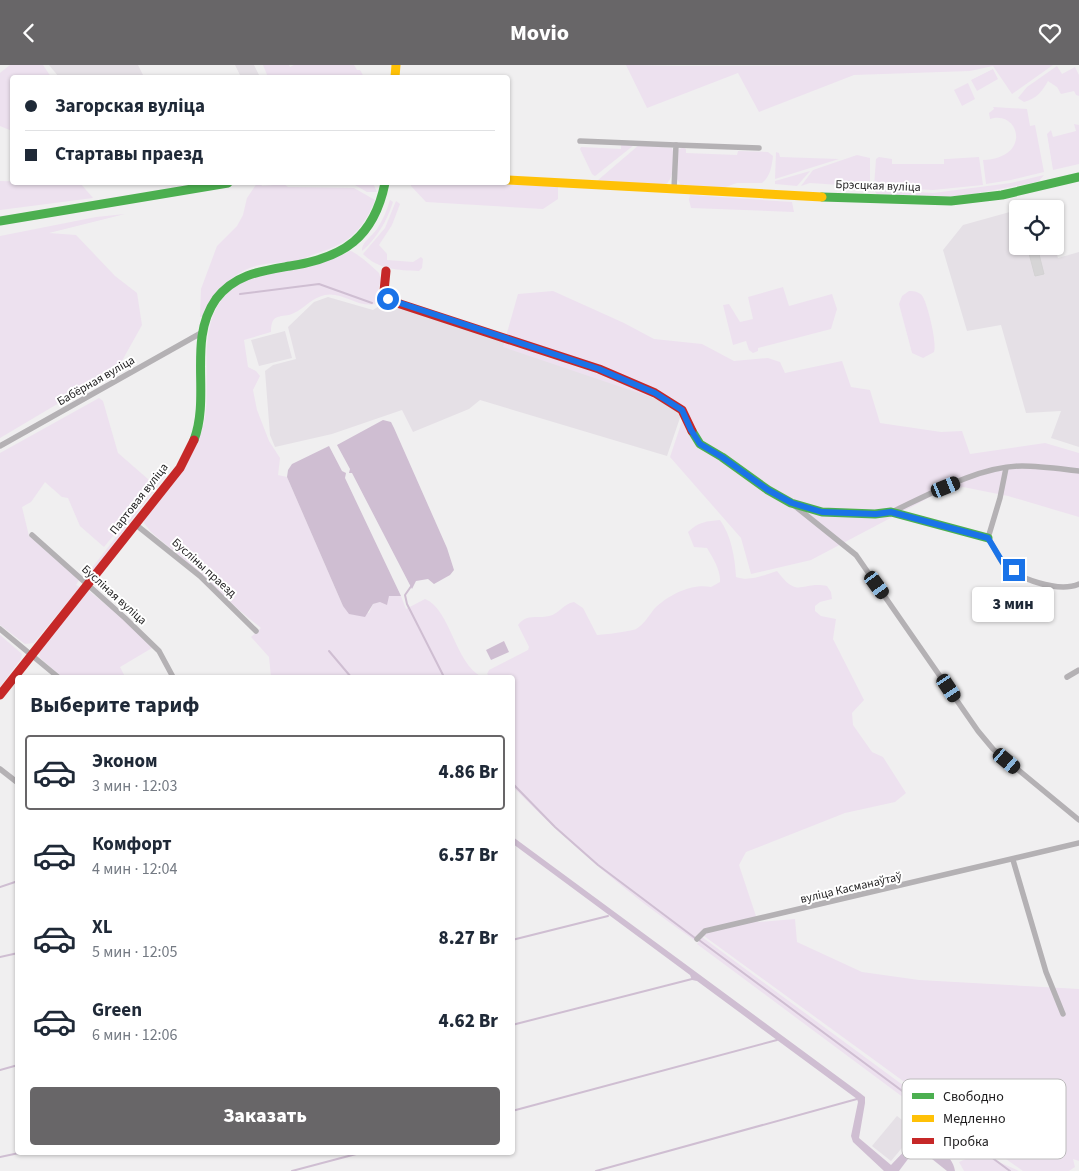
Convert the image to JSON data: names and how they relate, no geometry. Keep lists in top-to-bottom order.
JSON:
{
  "streets": {
    "street": [
      "Брэсцкая вуліца",
      "Бабёрная вуліца",
      "Партовая вуліца",
      "Бусліны праезд",
      "Бусліная вуліца",
      "вуліца Касманаўтаў"
    ]
  },
  "crossings": [
    ["Бабёрная вуліца", "Партовая вуліца"],
    ["Партовая вуліца", "Бусліны праезд"],
    ["Партовая вуліца", "Бусліная вуліца"]
  ],
  "legend": ["Свободно", "Медленно", "Пробка"],
  "page": {
    "header": "Movio",
    "banner": ["Загорская вуліца", "Стартавы праезд"],
    "bubble": "3 мин",
    "heading": "Выберите тариф",
    "list": [
      {
        "name": "Эконом",
        "note": "3 мин · 12:03",
        "value": "4.86 Br"
      },
      {
        "name": "Комфорт",
        "note": "4 мин · 12:04",
        "value": "6.57 Br"
      },
      {
        "name": "XL",
        "note": "5 мин · 12:05",
        "value": "8.27 Br"
      },
      {
        "name": "Green",
        "note": "6 мин · 12:06",
        "value": "4.62 Br"
      }
    ],
    "buttons": "Заказать"
  }
}
